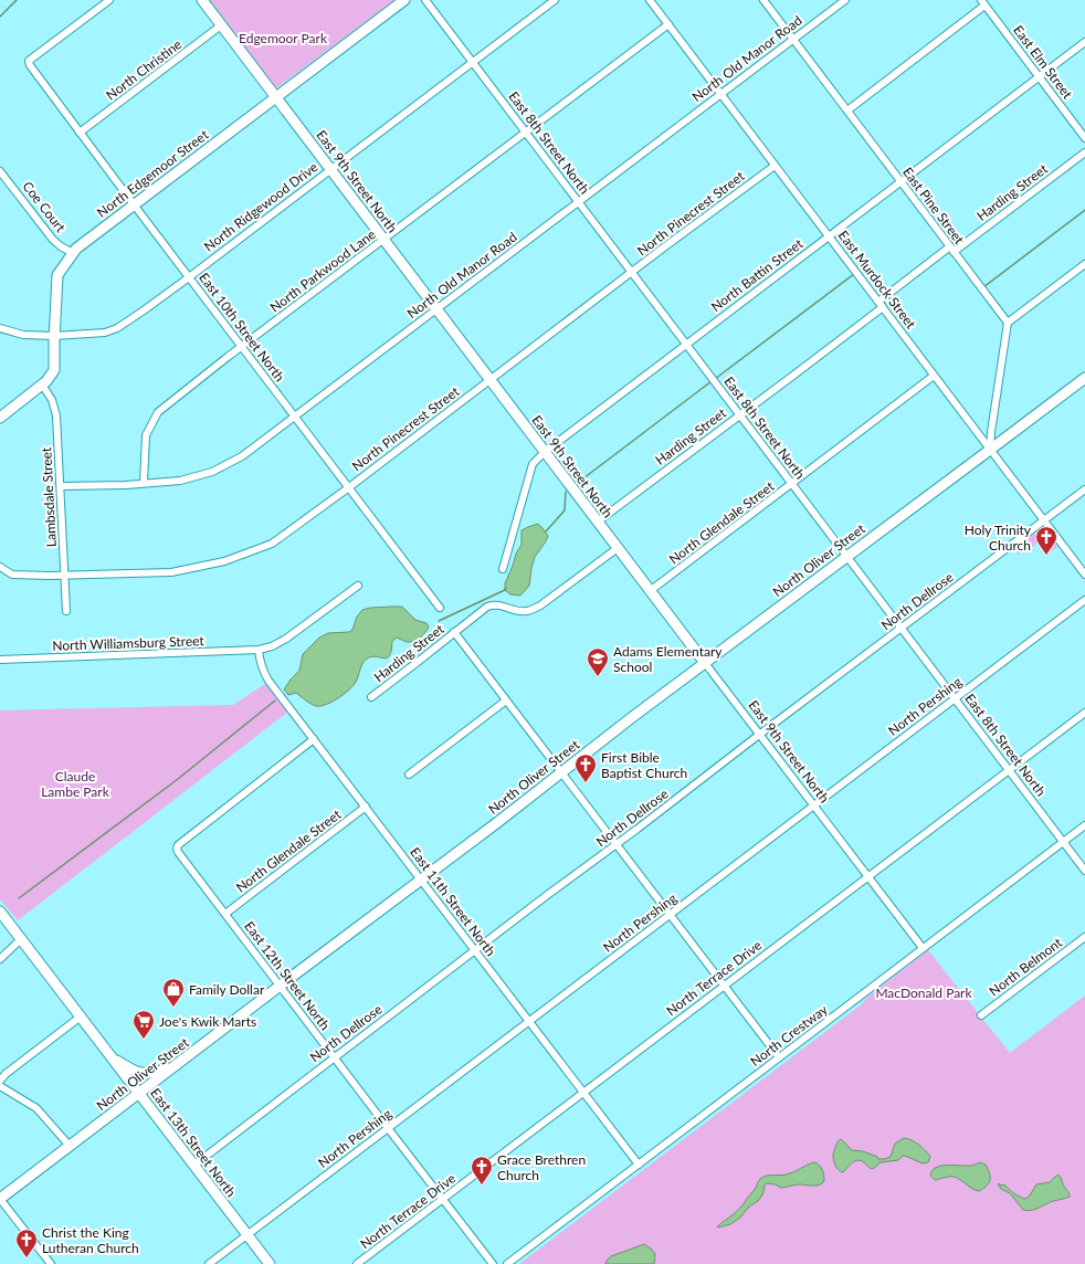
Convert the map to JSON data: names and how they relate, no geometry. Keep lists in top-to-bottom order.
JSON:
{
  "streets": {
    "main road": [
      "North Edgemoor Street",
      "East 9th Street North",
      "North Oliver Street",
      "East 13th Street North"
    ],
    "street": [
      "North Old Manor Road",
      "East Elm Street",
      "North Christine",
      "East 8th Street North",
      "Harding Street",
      "East Pine Street",
      "Coe Court",
      "North Ridgewood Drive",
      "North Pinecrest Street",
      "North Parkwood Lane",
      "North Battin Street",
      "East Murdock Street",
      "East 10th Street North",
      "Lambsdale Street",
      "North Glendale Street",
      "North Dellrose",
      "North Williamsburg Street",
      "North Pershing",
      "East 11th Street North",
      "North Belmont",
      "East 12th Street North",
      "North Terrace Drive",
      "North Crestway"
    ]
  },
  "crossings": [
    ["North Old Manor Road", "East 8th Street North"],
    ["North Old Manor Road", "East 9th Street North"],
    ["North Old Manor Road", "East Pine Street"],
    ["North Old Manor Road", "North Parkwood Lane"],
    ["North Old Manor Road", "East Murdock Street"],
    ["North Old Manor Road", "East 10th Street North"],
    ["North Old Manor Road", "Lambsdale Street"],
    ["East Elm Street", "North Battin Street"],
    ["North Christine", "East 9th Street North"],
    ["North Christine", "East 10th Street North"],
    ["East 8th Street North", "Harding Street"],
    ["East 8th Street North", "North Ridgewood Drive"],
    ["East 8th Street North", "North Pinecrest Street"],
    ["East 8th Street North", "North Parkwood Lane"],
    ["East 8th Street North", "North Battin Street"],
    ["East 8th Street North", "North Glendale Street"],
    ["East 8th Street North", "North Oliver Street"],
    ["East 8th Street North", "North Dellrose"],
    ["East 8th Street North", "North Pershing"],
    ["East 8th Street North", "North Terrace Drive"],
    ["East 8th Street North", "North Crestway"],
    ["North Edgemoor Street", "East 9th Street North"],
    ["North Edgemoor Street", "Coe Court"],
    ["North Edgemoor Street", "North Ridgewood Drive"],
    ["North Edgemoor Street", "East 10th Street North"],
    ["North Edgemoor Street", "Lambsdale Street"],
    ["East 9th Street North", "Harding Street"],
    ["East 9th Street North", "North Ridgewood Drive"],
    ["East 9th Street North", "North Pinecrest Street"],
    ["East 9th Street North", "North Parkwood Lane"],
    ["East 9th Street North", "North Battin Street"],
    ["East 9th Street North", "North Glendale Street"],
    ["East 9th Street North", "North Oliver Street"],
    ["East 9th Street North", "North Dellrose"],
    ["East 9th Street North", "North Pershing"],
    ["East 9th Street North", "North Terrace Drive"],
    ["East 9th Street North", "North Crestway"],
    ["Harding Street", "East Pine Street"],
    ["Harding Street", "East Murdock Street"],
    ["East Pine Street", "North Battin Street"],
    ["North Ridgewood Drive", "East 10th Street North"],
    ["North Pinecrest Street", "East Murdock Street"],
    ["North Pinecrest Street", "East 10th Street North"],
    ["North Pinecrest Street", "Lambsdale Street"],
    ["North Parkwood Lane", "East Murdock Street"],
    ["North Parkwood Lane", "East 10th Street North"],
    ["North Battin Street", "East Murdock Street"],
    ["East Murdock Street", "North Glendale Street"],
    ["East Murdock Street", "North Oliver Street"],
    ["East Murdock Street", "North Dellrose"],
    ["North Glendale Street", "East 11th Street North"],
    ["North Glendale Street", "East 12th Street North"],
    ["North Oliver Street", "East 11th Street North"],
    ["North Oliver Street", "East 12th Street North"],
    ["North Oliver Street", "East 13th Street North"],
    ["North Dellrose", "East 11th Street North"],
    ["North Dellrose", "East 12th Street North"],
    ["North Dellrose", "East 13th Street North"],
    ["North Williamsburg Street", "East 11th Street North"],
    ["North Pershing", "East 11th Street North"],
    ["North Pershing", "East 12th Street North"],
    ["North Pershing", "East 13th Street North"],
    ["East 11th Street North", "East 12th Street North"],
    ["East 11th Street North", "North Terrace Drive"],
    ["East 11th Street North", "North Crestway"],
    ["East 12th Street North", "North Terrace Drive"]
  ],
  "parks": ["Edgemoor Park", "Claude Lambe Park", "MacDonald Park"],
  "places": {
    "church": [
      "Holy Trinity Church",
      "First Bible Baptist Church",
      "Grace Brethren Church",
      "Christ the King Lutheran Church"
    ],
    "school or university": ["Adams Elementary School"],
    "shop": ["Family Dollar"],
    "supermarket": ["Joe's Kwik Marts"]
  }
}
